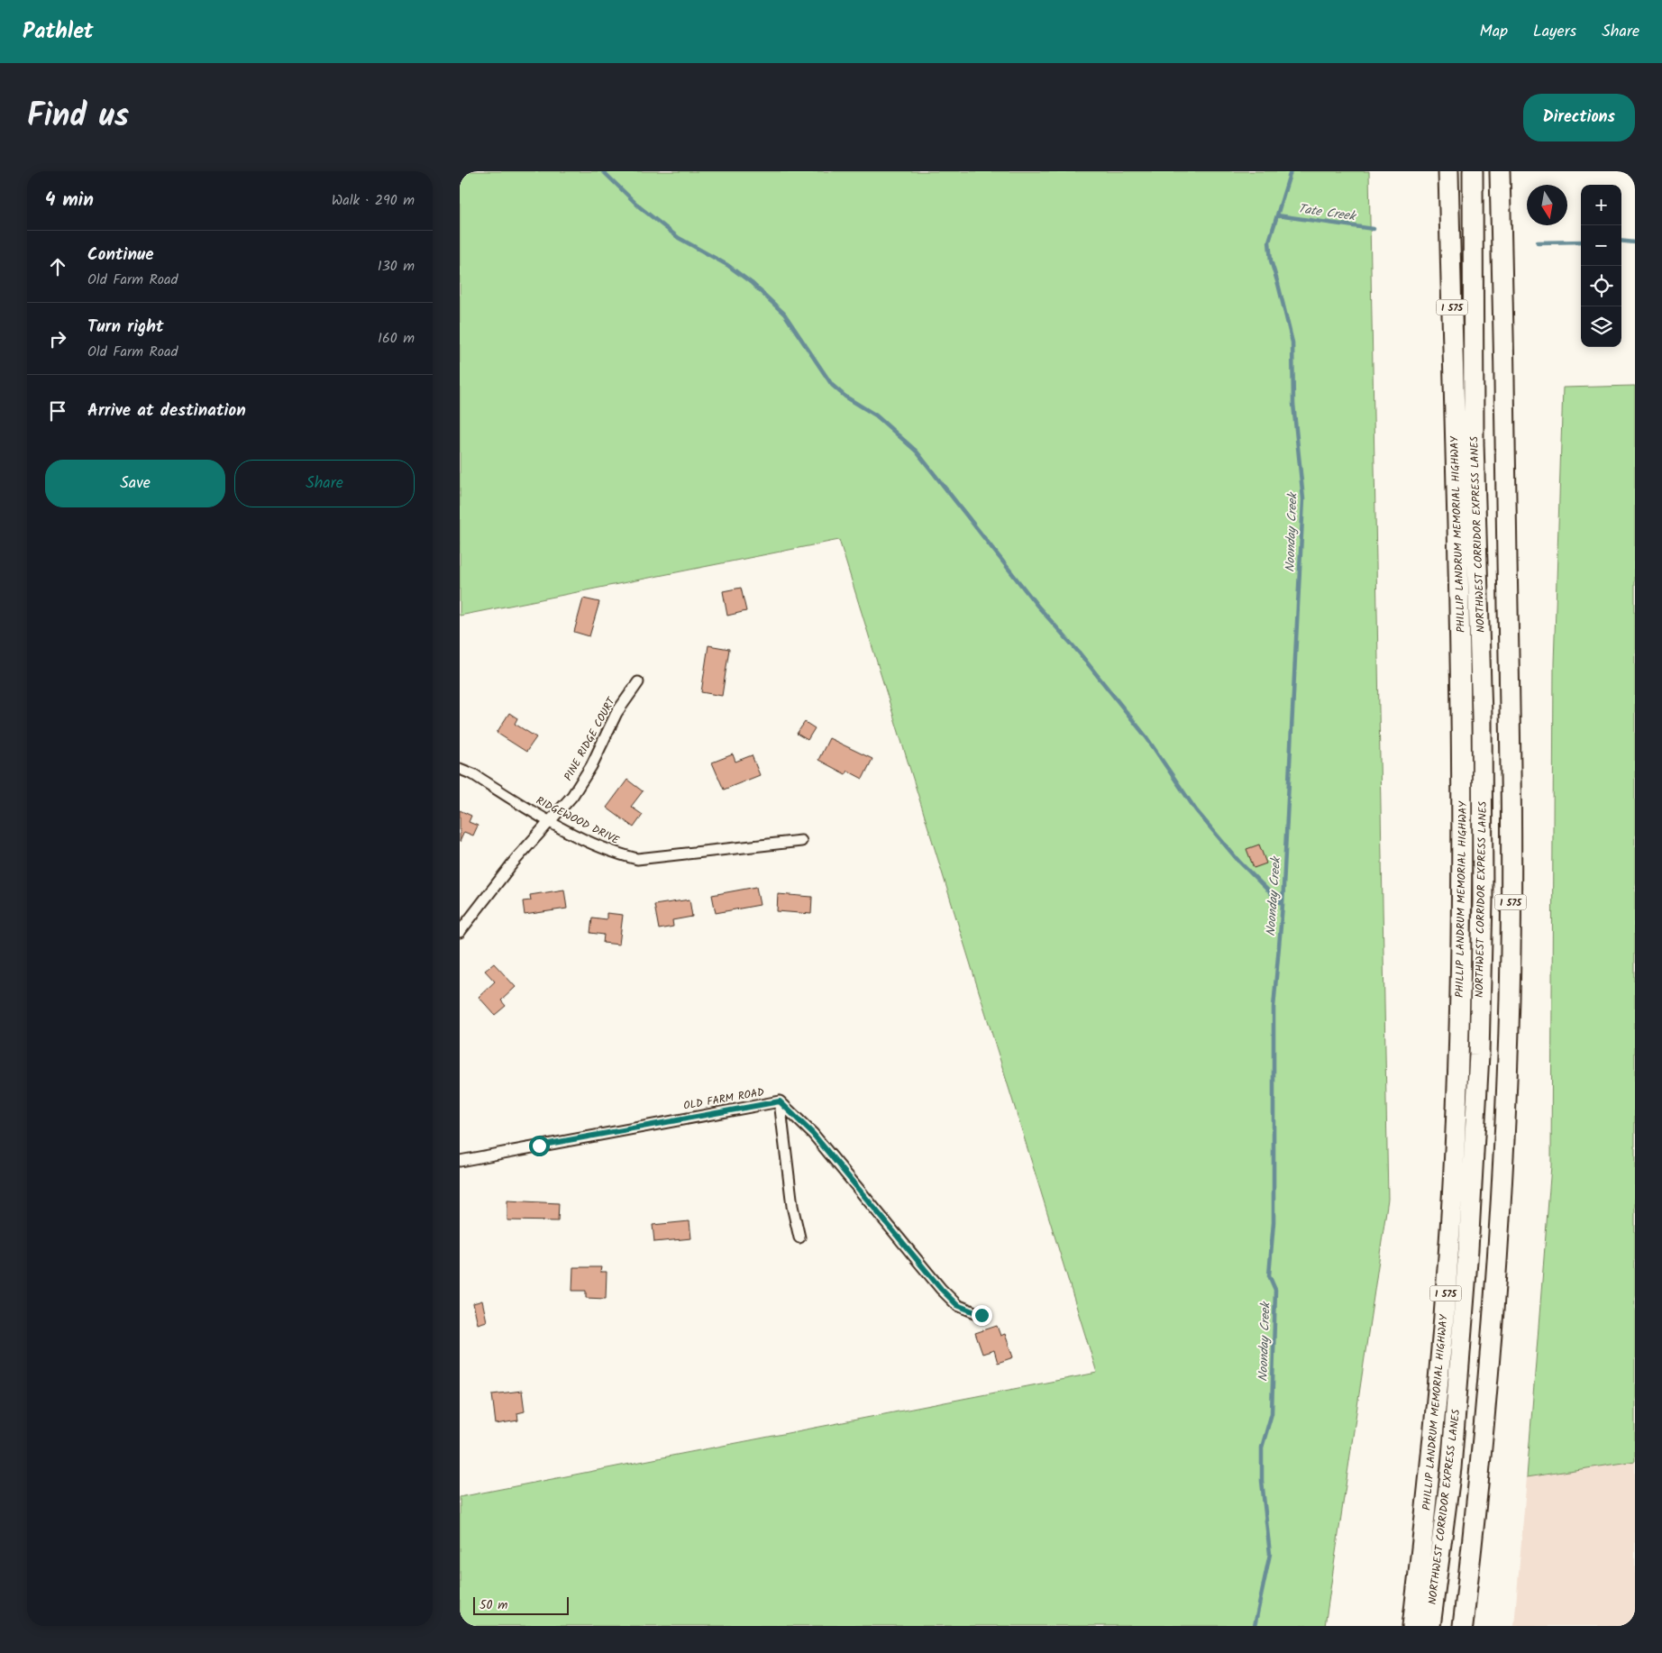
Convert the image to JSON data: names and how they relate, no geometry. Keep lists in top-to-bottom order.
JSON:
{
  "streets": {
    "highway": ["I 575", "PHILLIP LANDRUM MEMORIAL HIGHWAY", "NORTHWEST CORRIDOR EXPRESS LANES"],
    "street": ["PINE RIDGE COURT", "RIDGEWOOD DRIVE", "OLD FARM ROAD"]
  },
  "crossings": [
    ["PINE RIDGE COURT", "RIDGEWOOD DRIVE"]
  ],
  "water": ["Tate Creek", "Noonday Creek"],
  "scale_bar": "50 m",
  "north": "bottom",
  "page": {
    "header": "Pathlet",
    "nav": ["Map", "Layers", "Share"],
    "title": "Find us",
    "buttons": [
      "Directions",
      ["Save", "Share"]
    ],
    "heading": ["4 min", "Walk · 290 m"],
    "map_buttons": ["+", "−"],
    "list": [
      ["Continue", "Old Farm Road", "130 m"],
      ["Turn right", "Old Farm Road", "160 m"],
      "Arrive at destination"
    ],
    "scale": "50 m"
  }
}
